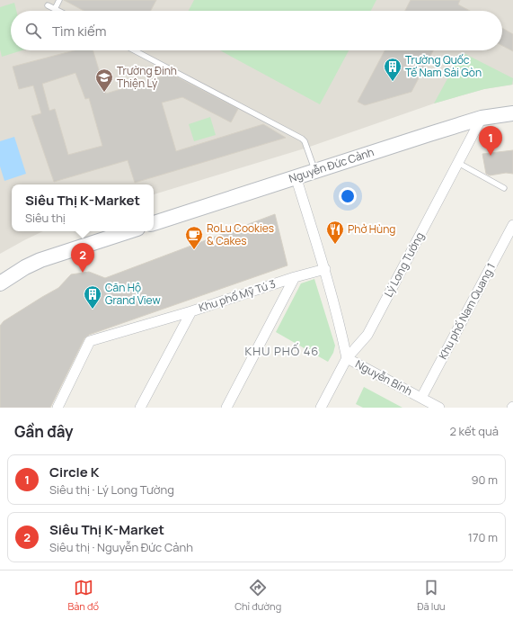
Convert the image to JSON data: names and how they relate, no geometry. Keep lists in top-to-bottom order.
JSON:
{
  "streets": {
    "main road": ["Nguyễn Đức Cảnh"],
    "street": [
      "Lý Long Tường",
      "Khu phố Mỹ Tú 3",
      "Khu phố Nam Quang 1",
      "Nguyễn Bính"
    ]
  },
  "crossings": [
    ["Nguyễn Đức Cảnh", "Lý Long Tường"],
    ["Lý Long Tường", "Nguyễn Bính"],
    ["Khu phố Nam Quang 1", "Nguyễn Bính"]
  ],
  "districts": ["KHU PHỐ 46"],
  "places": {
    "building": ["Trường Quốc Tế Nam Sài Gòn", "Căn Hộ Grand View"],
    "school or university": ["Trường Đinh Thiện Lý"],
    "restaurant": ["Phở Hùng"],
    "cafe": ["RoLu Cookies & Cakes"]
  },
  "page": {
    "search": "Tìm kiếm",
    "pins": ["1", "2"],
    "popup": ["Siêu Thị K-Market", "Siêu thị"],
    "heading": ["Gần đây", "2 kết quả"],
    "list": [
      {
        "mark": "1",
        "name": "Circle K",
        "note": "Siêu thị · Lý Long Tường",
        "value": "90 m"
      },
      {
        "mark": "2",
        "name": "Siêu Thị K-Market",
        "note": "Siêu thị · Nguyễn Đức Cảnh",
        "value": "170 m"
      }
    ],
    "nav": ["Bản đồ", "Chỉ đường", "Đã lưu"]
  }
}
